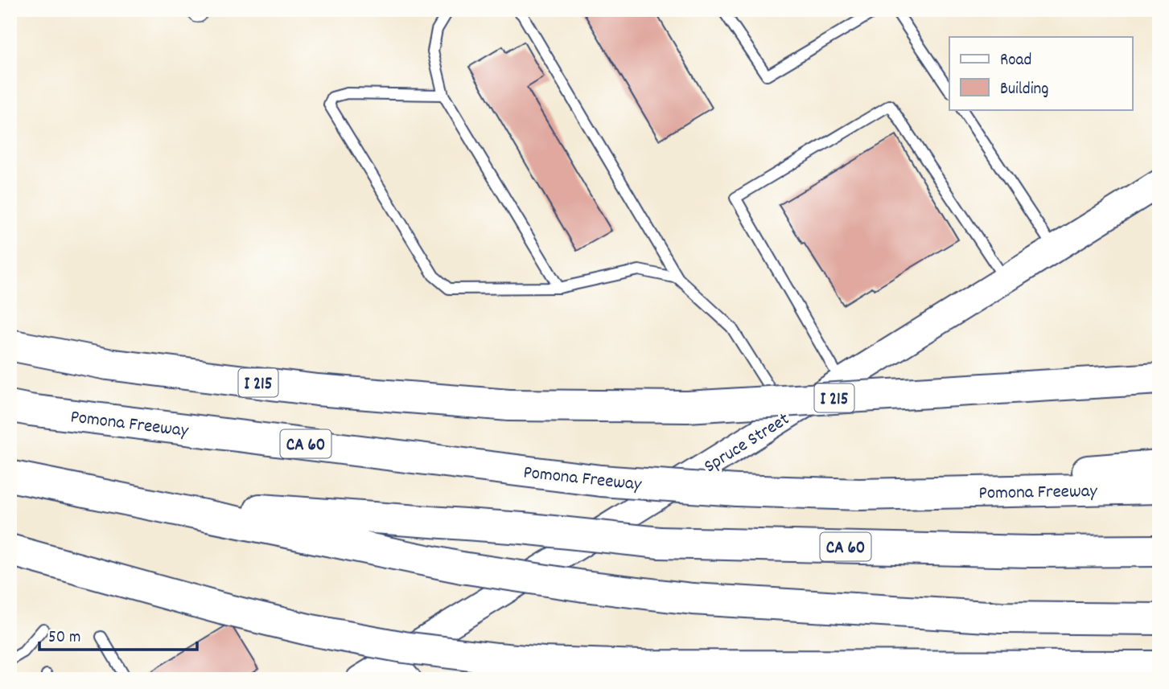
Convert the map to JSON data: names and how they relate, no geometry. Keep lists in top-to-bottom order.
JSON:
{
  "streets": {
    "highway": ["I 215", "Pomona Freeway", "CA 60"],
    "main road": ["Spruce Street"]
  },
  "legend": ["Road", "Building"],
  "scale_bar": "50 m"
}
